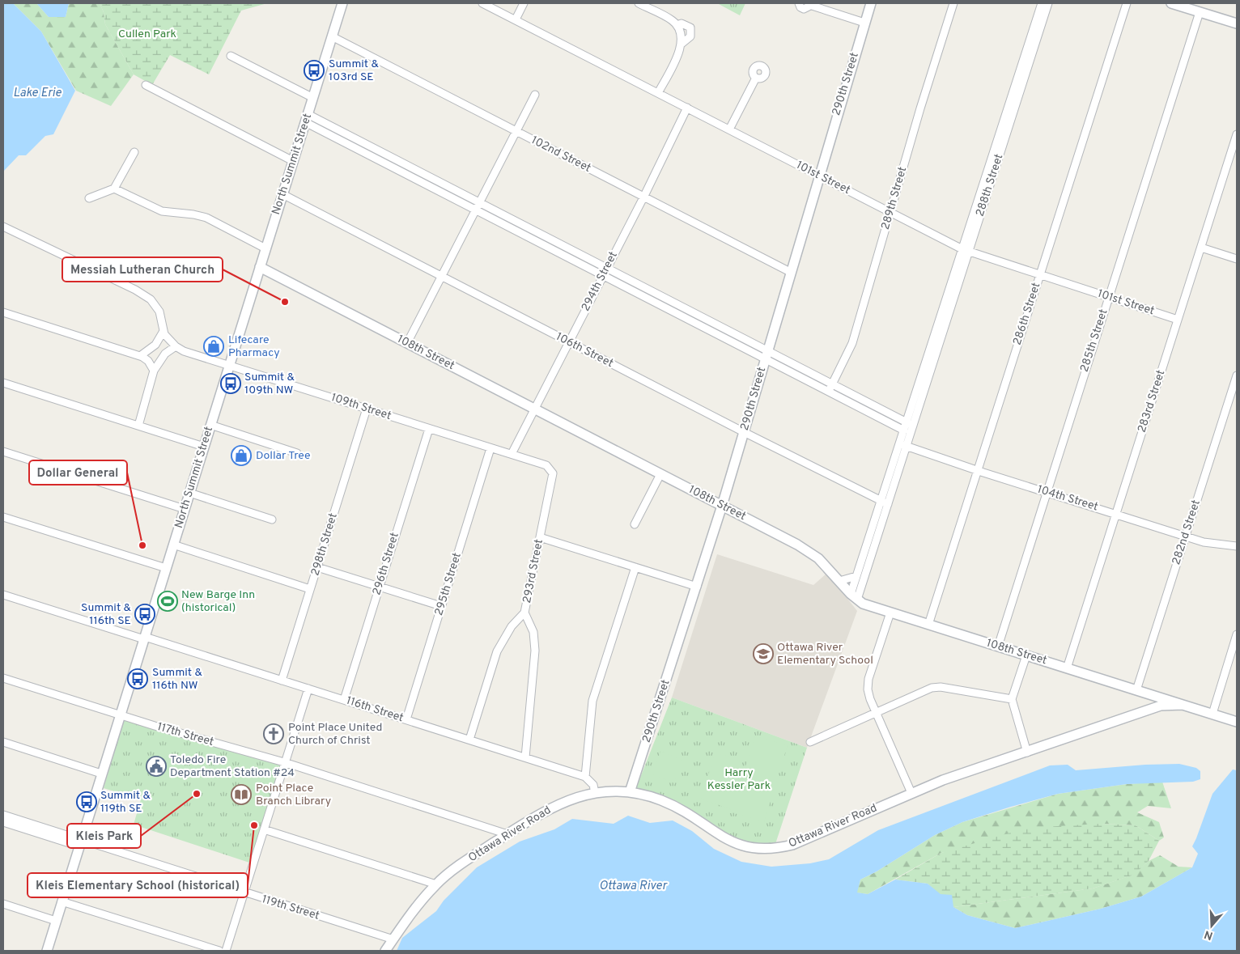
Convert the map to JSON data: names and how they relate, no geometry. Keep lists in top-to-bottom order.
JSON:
{
  "streets": {
    "street": [
      "290th Street",
      "102nd Street",
      "North Summit Street",
      "101st Street",
      "288th Street",
      "289th Street",
      "294th Street",
      "286th Street",
      "285th Street",
      "106th Street",
      "108th Street",
      "283rd Street",
      "109th Street",
      "104th Street",
      "282nd Street",
      "298th Street",
      "296th Street",
      "293rd Street",
      "295th Street",
      "116th Street",
      "117th Street",
      "Ottawa River Road",
      "119th Street"
    ]
  },
  "crossings": [
    ["290th Street", "102nd Street"],
    ["290th Street", "101st Street"],
    ["290th Street", "106th Street"],
    ["290th Street", "108th Street"],
    ["290th Street", "Ottawa River Road"],
    ["102nd Street", "North Summit Street"],
    ["102nd Street", "294th Street"],
    ["North Summit Street", "106th Street"],
    ["North Summit Street", "108th Street"],
    ["North Summit Street", "109th Street"],
    ["North Summit Street", "116th Street"],
    ["North Summit Street", "117th Street"],
    ["North Summit Street", "119th Street"],
    ["101st Street", "288th Street"],
    ["101st Street", "289th Street"],
    ["101st Street", "294th Street"],
    ["101st Street", "286th Street"],
    ["101st Street", "285th Street"],
    ["101st Street", "283rd Street"],
    ["288th Street", "106th Street"],
    ["288th Street", "108th Street"],
    ["288th Street", "104th Street"],
    ["294th Street", "106th Street"],
    ["294th Street", "108th Street"],
    ["294th Street", "109th Street"],
    ["286th Street", "108th Street"],
    ["286th Street", "104th Street"],
    ["285th Street", "108th Street"],
    ["285th Street", "104th Street"],
    ["108th Street", "283rd Street"],
    ["108th Street", "282nd Street"],
    ["108th Street", "Ottawa River Road"],
    ["283rd Street", "104th Street"],
    ["109th Street", "298th Street"],
    ["109th Street", "296th Street"],
    ["109th Street", "293rd Street"],
    ["109th Street", "295th Street"],
    ["104th Street", "282nd Street"],
    ["298th Street", "116th Street"],
    ["296th Street", "116th Street"],
    ["293rd Street", "116th Street"],
    ["295th Street", "116th Street"],
    ["117th Street", "Ottawa River Road"],
    ["Ottawa River Road", "119th Street"]
  ],
  "water": ["Lake Erie", "Ottawa River"],
  "parks": ["Cullen Park", "Harry Kessler Park"],
  "places": {
    "bus stop": [
      "Summit & 103rd SE",
      "Summit & 109th NW",
      "Summit & 116th SE",
      "Summit & 116th NW",
      "Summit & 119th SE"
    ],
    "other": [
      "Messiah Lutheran Church",
      "Dollar General",
      "Kleis Park",
      "Kleis Elementary School (historical)"
    ],
    "shop": ["Lifecare Pharmacy", "Dollar Tree"],
    "sports": ["New Barge Inn (historical)"],
    "school or university": ["Ottawa River Elementary School"],
    "church": ["Point Place United Church of Christ"],
    "public building": ["Toledo Fire Department Station #24"],
    "library": ["Point Place Branch Library"]
  },
  "north": "bottom"
}
